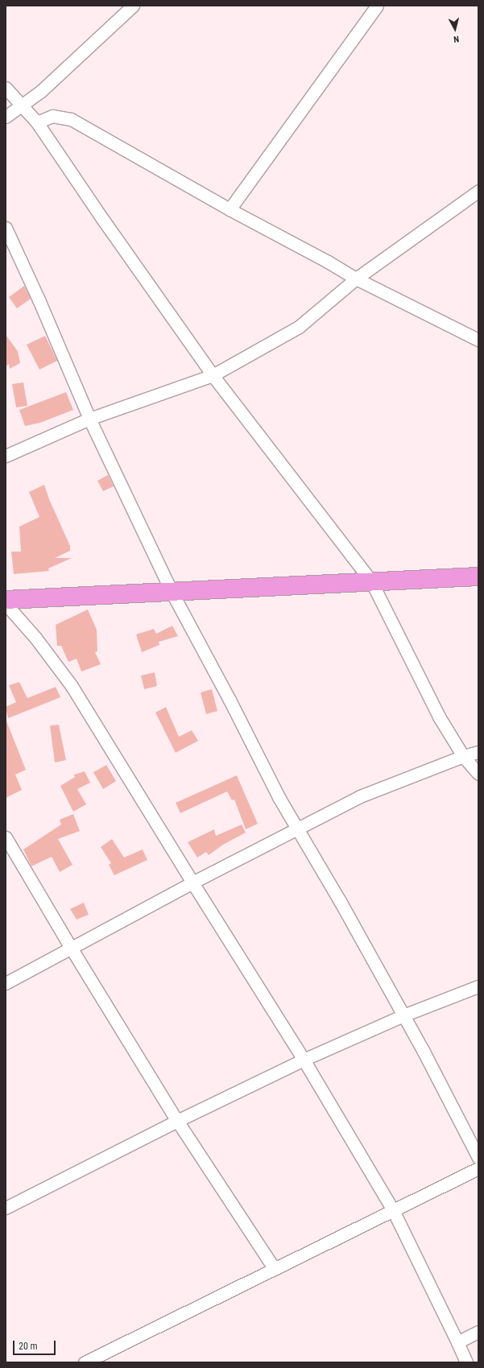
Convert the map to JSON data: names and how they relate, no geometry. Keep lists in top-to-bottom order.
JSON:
{
  "scale_bar": "20 m",
  "north": "bottom"
}
